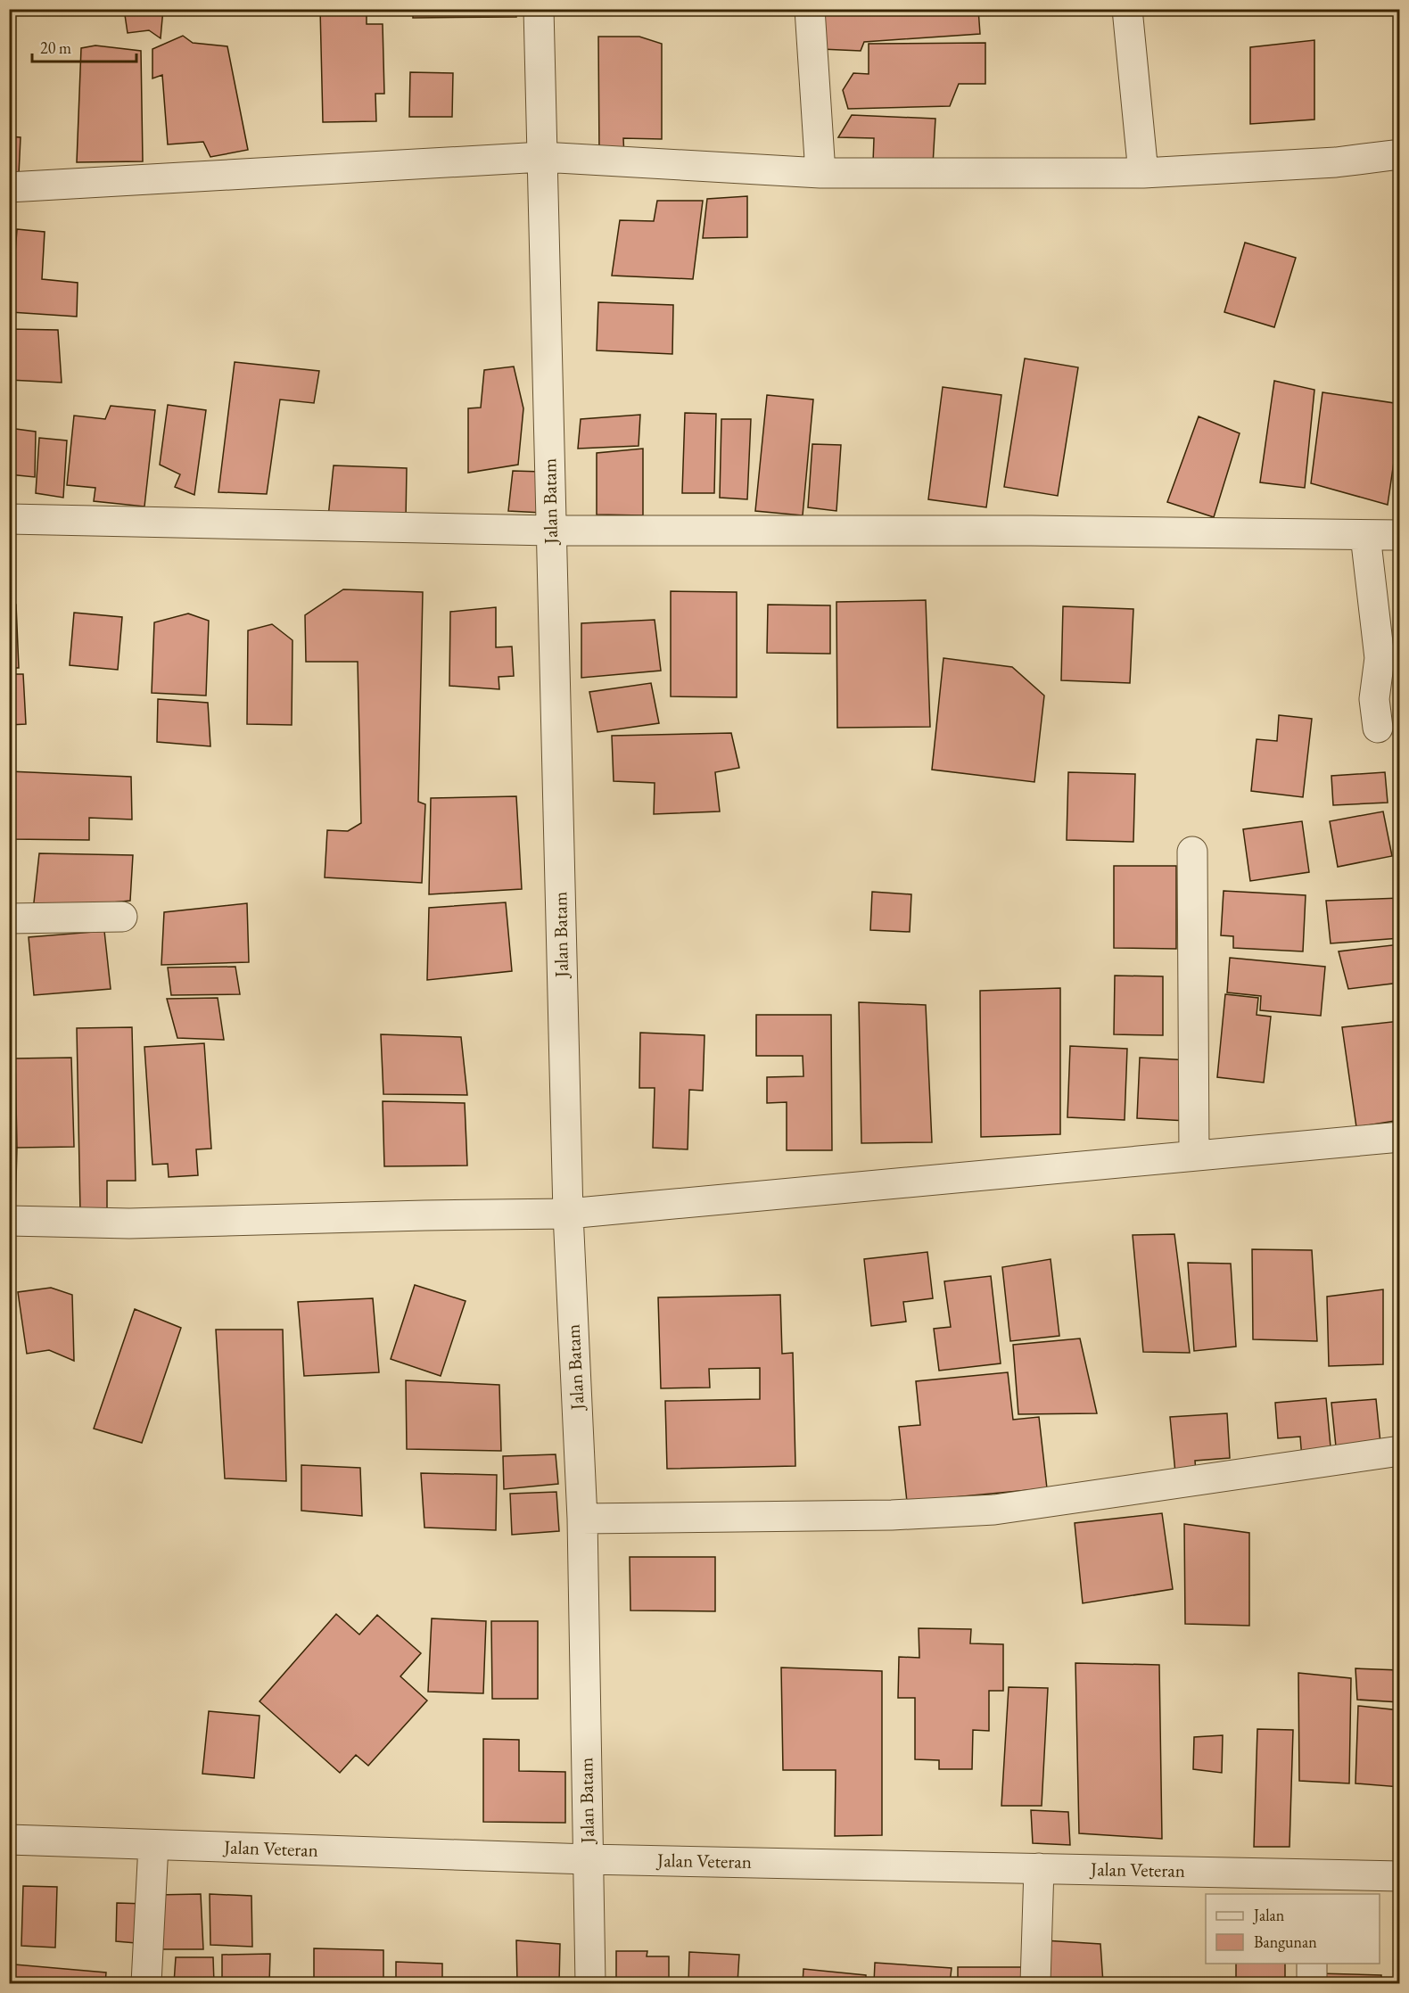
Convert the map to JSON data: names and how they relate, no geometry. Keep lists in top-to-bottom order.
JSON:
{
  "streets": {
    "street": ["Jalan Batam", "Jalan Veteran"]
  },
  "crossings": [
    ["Jalan Batam", "Jalan Veteran"]
  ],
  "legend": ["Jalan", "Bangunan"],
  "scale_bar": "20 m"
}
